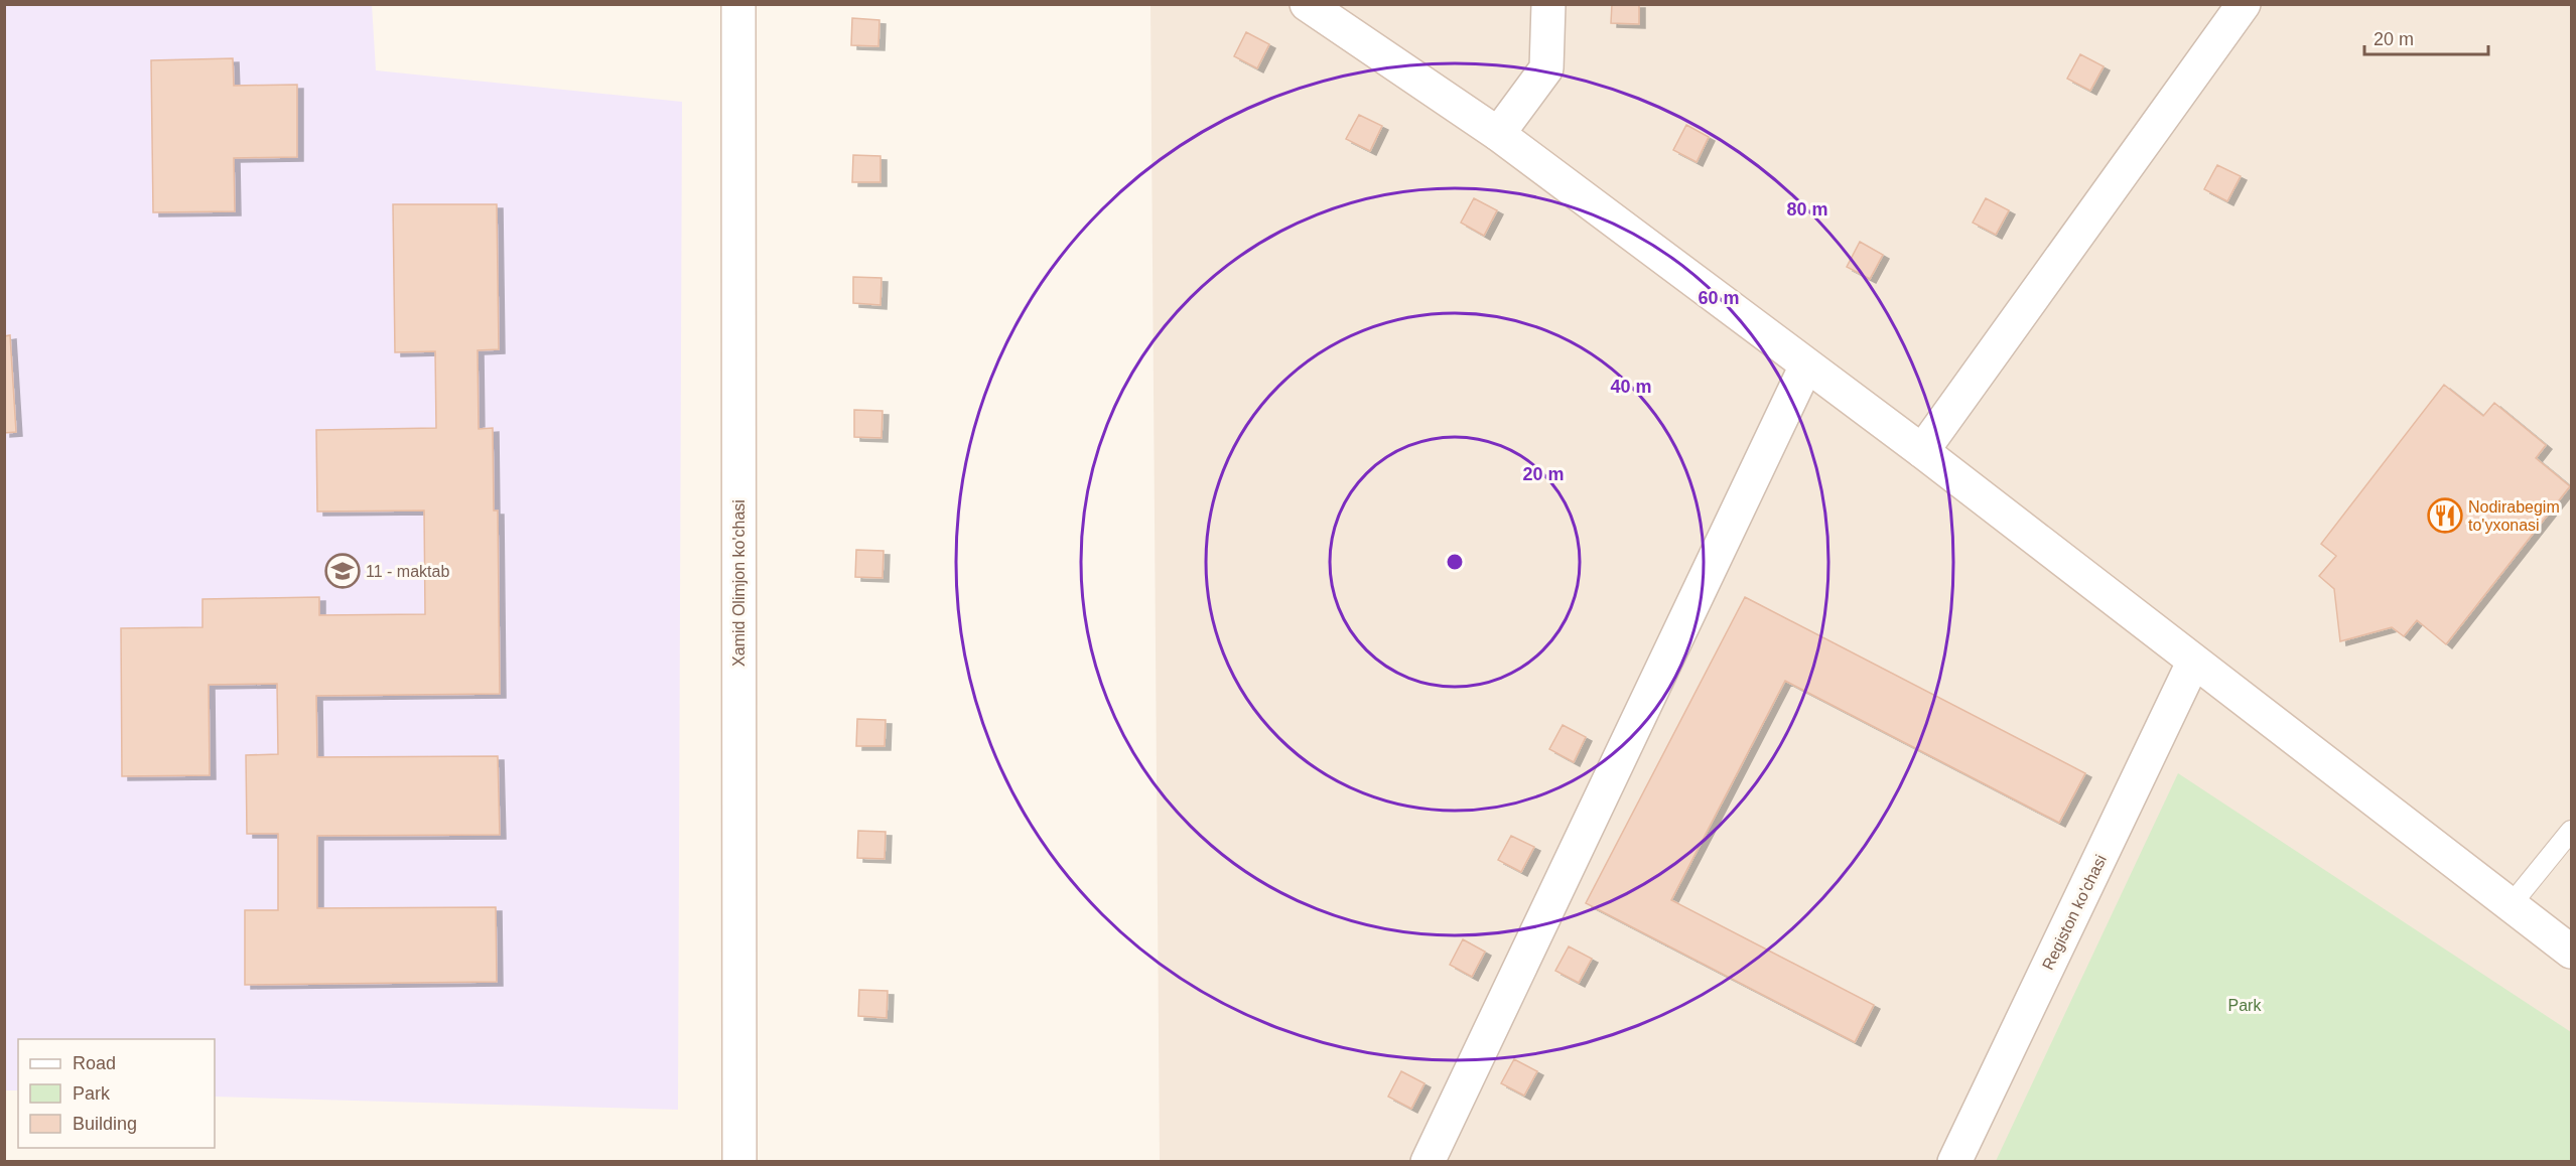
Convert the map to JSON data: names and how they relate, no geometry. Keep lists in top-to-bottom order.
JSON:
{
  "streets": {
    "street": ["Xamid Olimjon ko'chasi", "Registon ko'chasi"]
  },
  "parks": ["Park"],
  "places": {
    "restaurant": ["Nodirabegim to'yxonasi"],
    "school or university": ["11 - maktab"]
  },
  "legend": ["Road", "Park", "Building"],
  "scale_bar": "20 m",
  "rings": [
    "80 m",
    "60 m",
    "40 m",
    "20 m"
  ]
}
